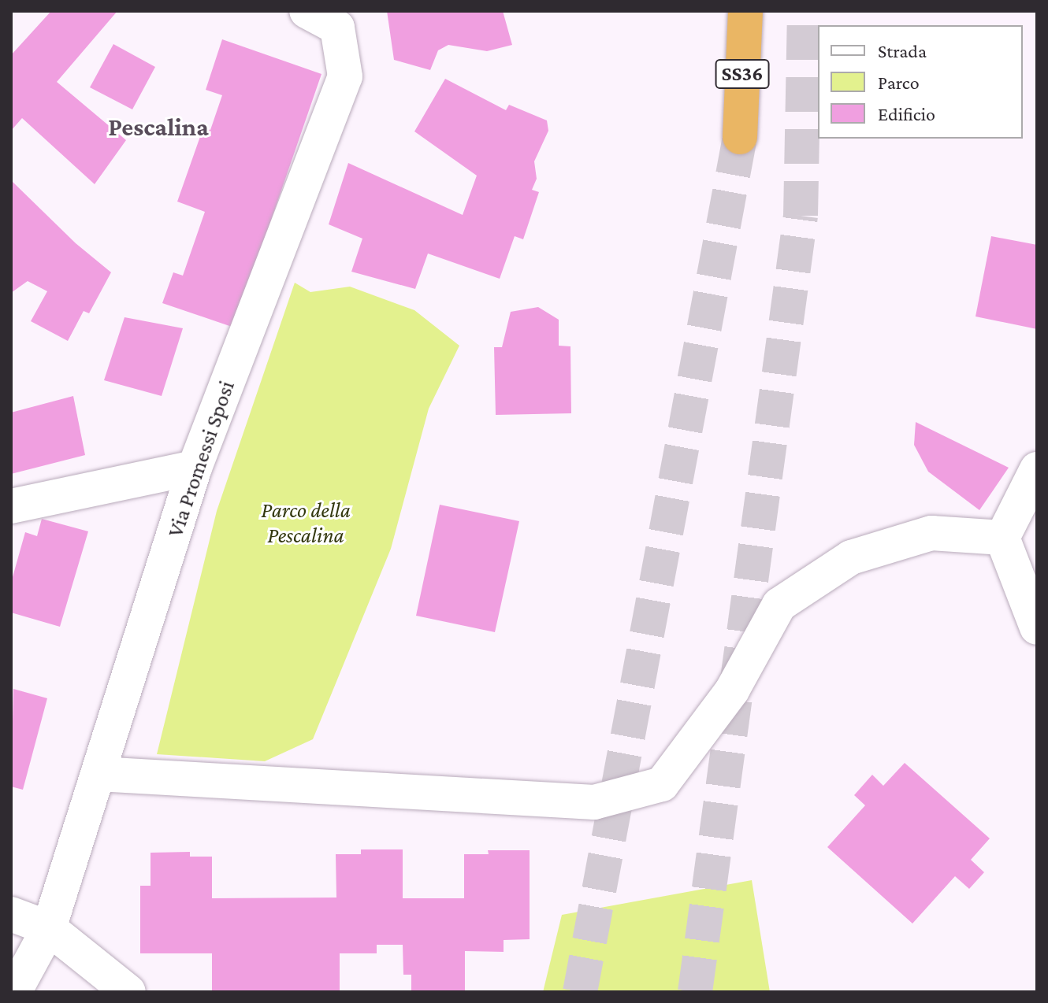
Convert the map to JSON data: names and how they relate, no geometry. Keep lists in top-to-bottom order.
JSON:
{
  "streets": {
    "highway": ["SS36"],
    "street": ["Via Promessi Sposi"]
  },
  "districts": ["Pescalina"],
  "parks": ["Parco della Pescalina"],
  "legend": ["Strada", "Parco", "Edificio"]
}
